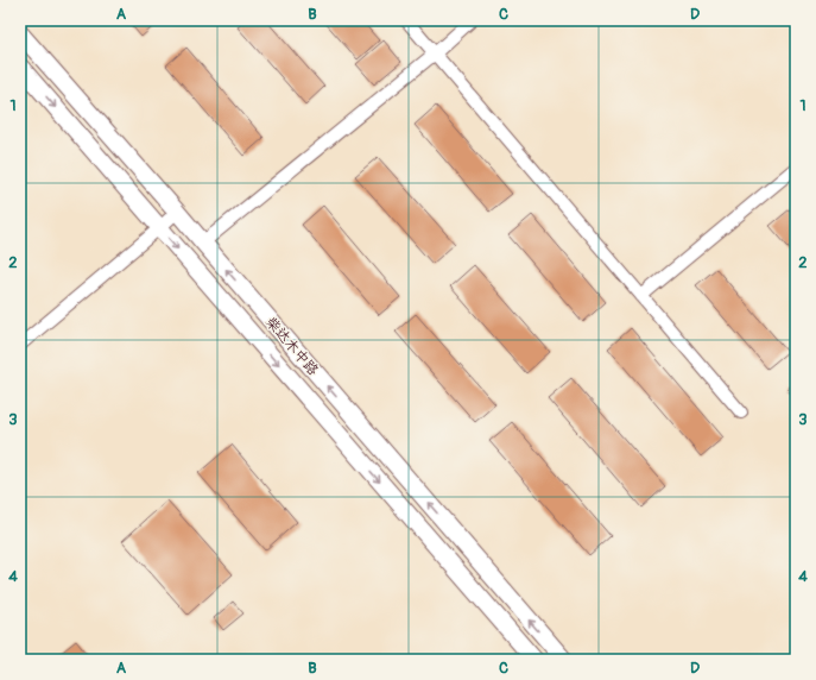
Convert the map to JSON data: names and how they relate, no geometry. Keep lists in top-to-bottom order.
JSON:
{
  "streets": {
    "main road": ["柴达木中路"]
  },
  "grid": {
    "columns": [
      "A",
      "B",
      "C",
      "D"
    ],
    "rows": [
      "1",
      "2",
      "3",
      "4"
    ]
  }
}
